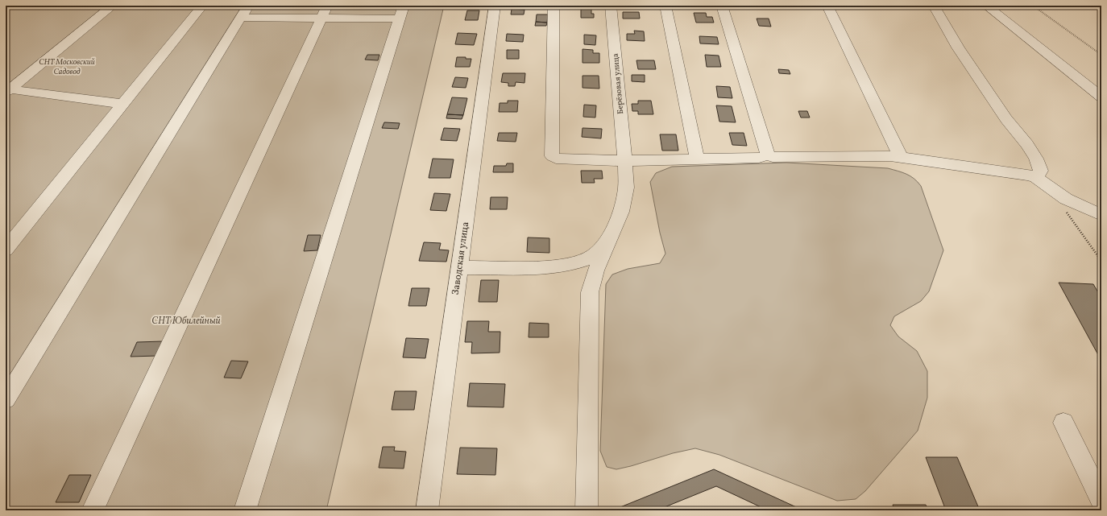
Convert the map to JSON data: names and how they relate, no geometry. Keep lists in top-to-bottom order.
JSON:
{
  "streets": {
    "street": ["Берёзовая улица", "Заводская улица"]
  },
  "parks": ["СНТ Московский Садовод", "СНТ Юбилейный"]
}
